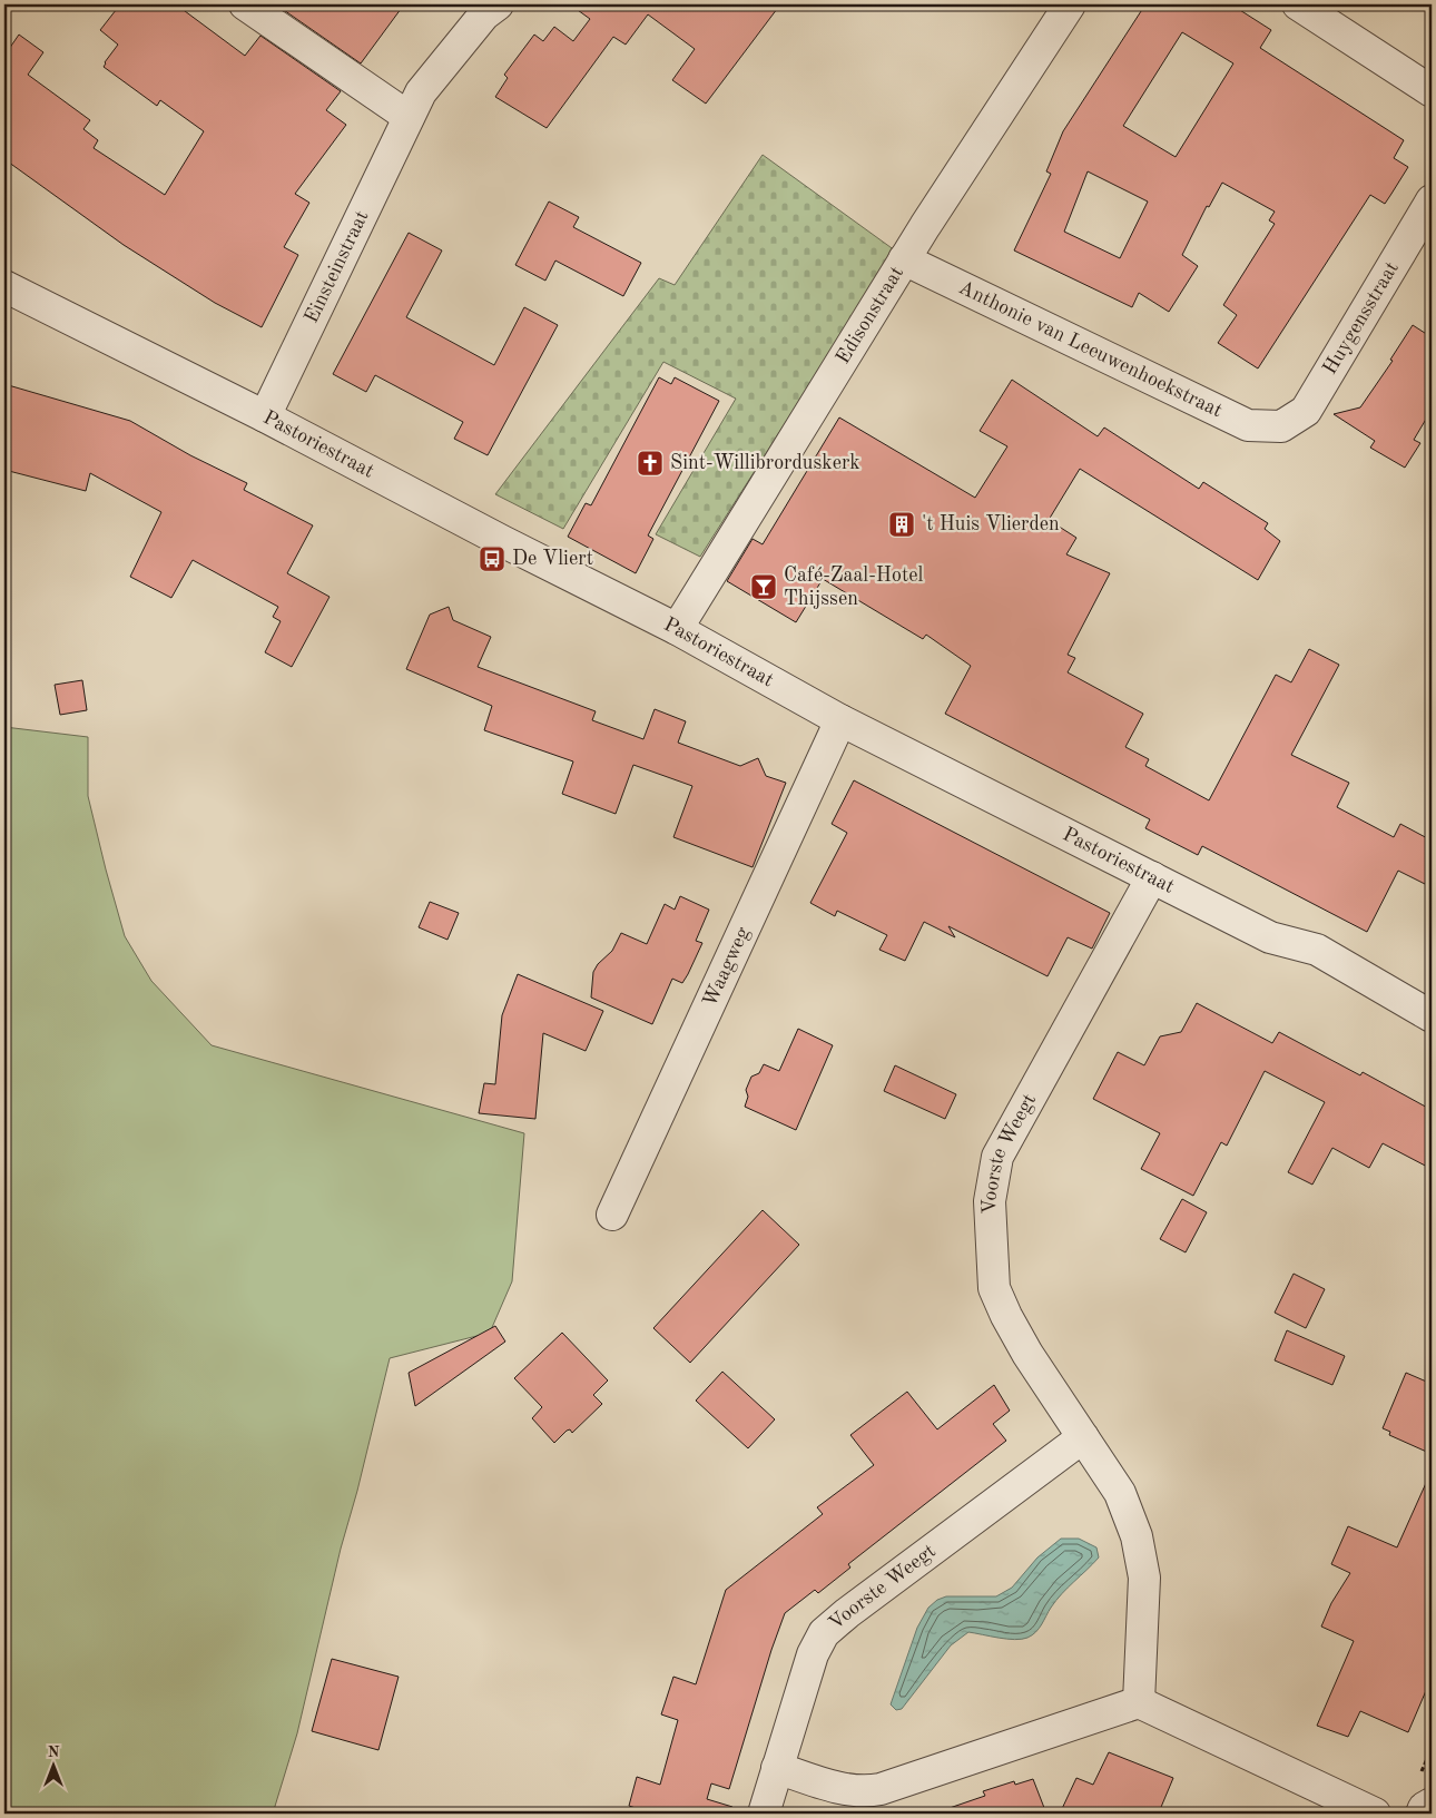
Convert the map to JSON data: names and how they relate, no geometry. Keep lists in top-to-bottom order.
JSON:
{
  "streets": {
    "street": [
      "Einsteinstraat",
      "Edisonstraat",
      "Huygensstraat",
      "Anthonie van Leeuwenhoekstraat",
      "Pastoriestraat",
      "Waagweg",
      "Voorste Weegt"
    ]
  },
  "crossings": [
    ["Einsteinstraat", "Pastoriestraat"],
    ["Edisonstraat", "Anthonie van Leeuwenhoekstraat"],
    ["Edisonstraat", "Pastoriestraat"],
    ["Huygensstraat", "Anthonie van Leeuwenhoekstraat"],
    ["Pastoriestraat", "Waagweg"],
    ["Pastoriestraat", "Voorste Weegt"]
  ],
  "places": {
    "church": ["Sint-Willibrorduskerk"],
    "building": ["'t Huis Vlierden"],
    "bus stop": ["De Vliert"],
    "bar": ["Café-Zaal-Hotel Thijssen"]
  },
  "north": "top"
}
